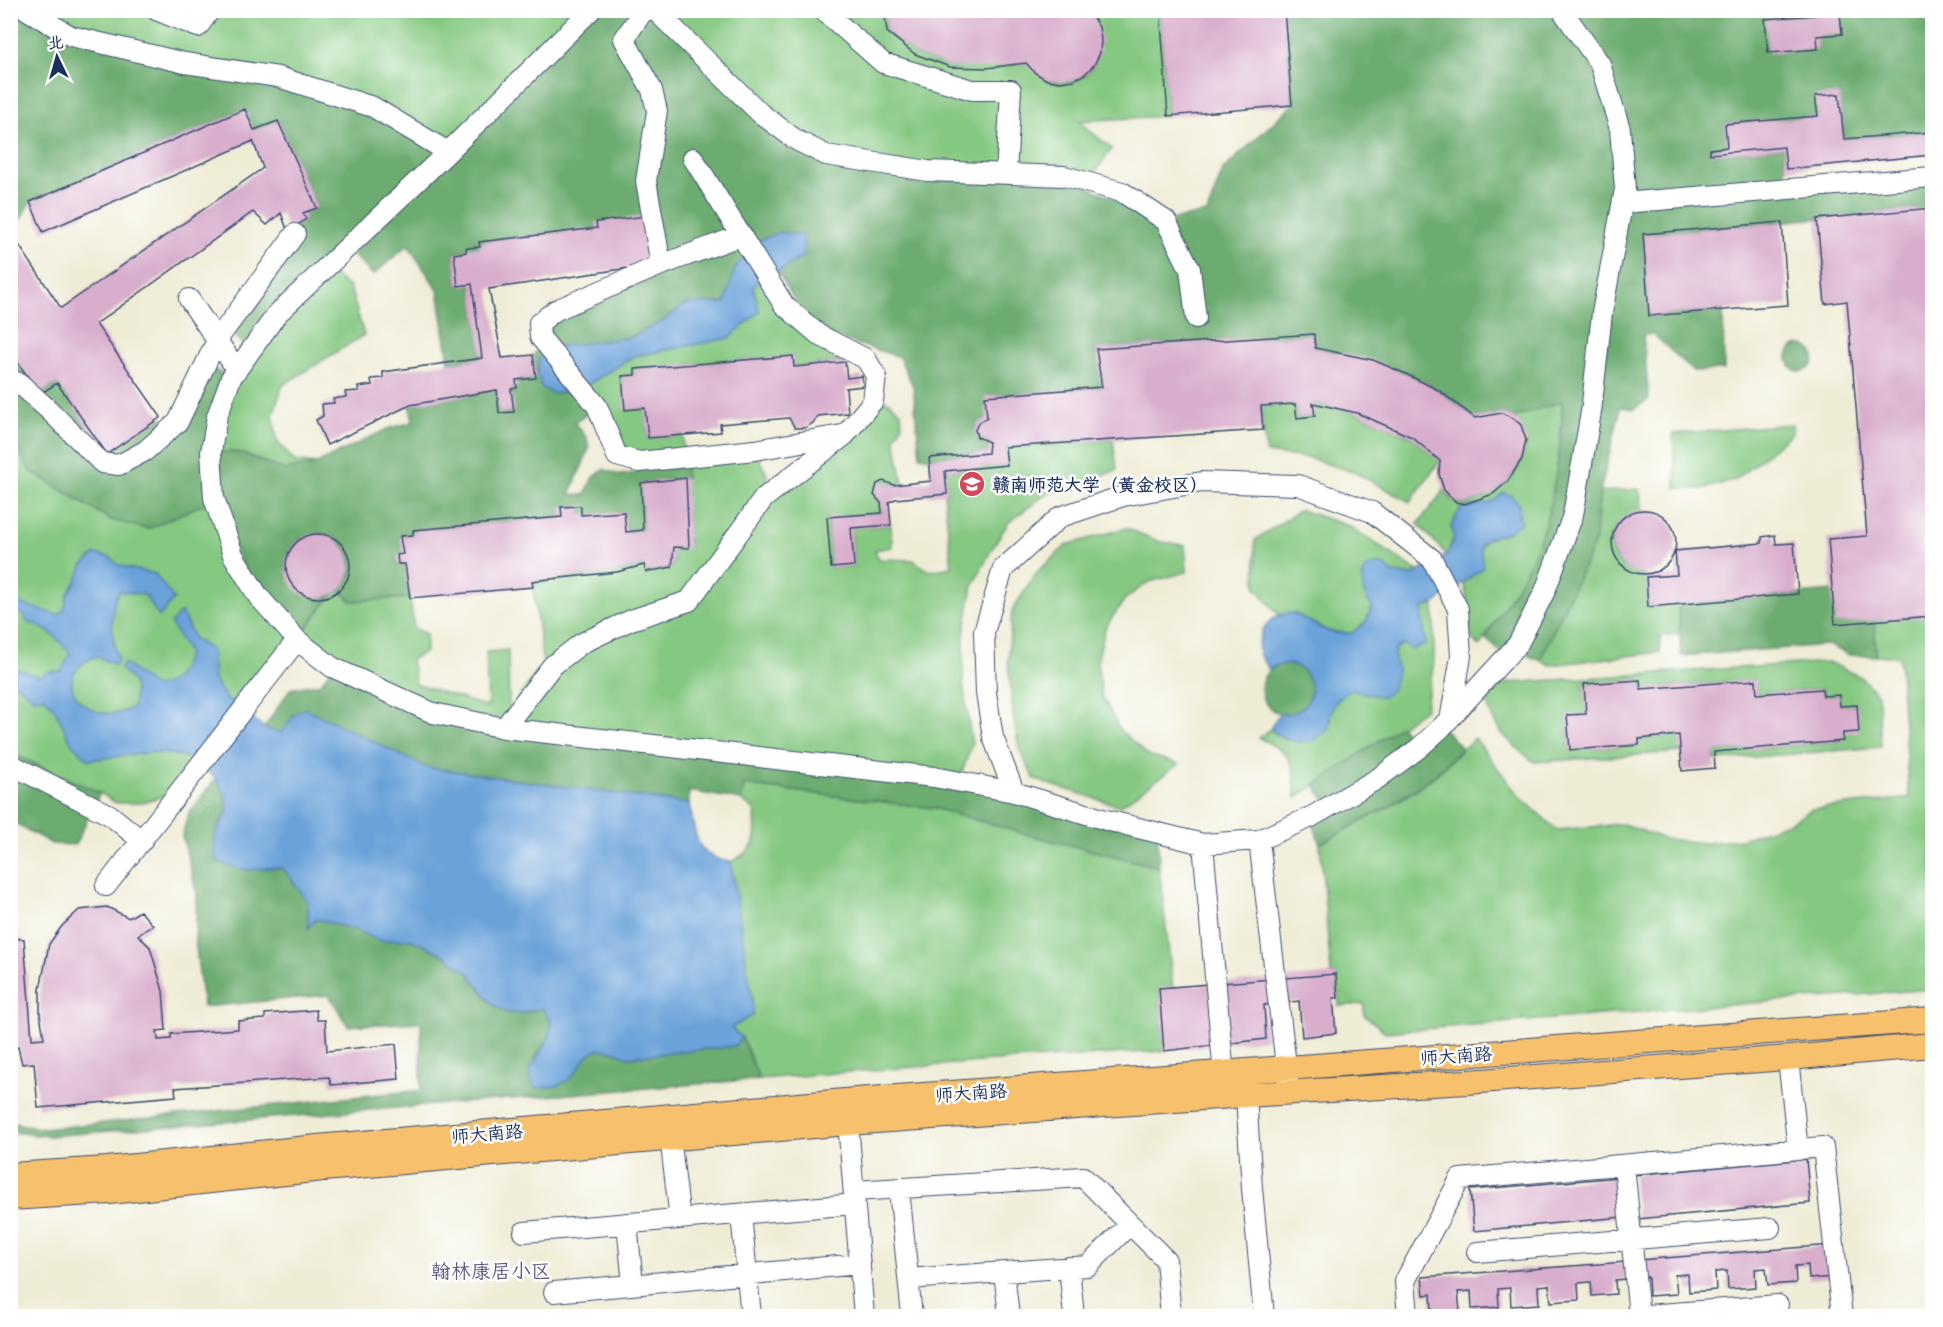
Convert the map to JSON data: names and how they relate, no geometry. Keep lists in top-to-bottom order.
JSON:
{
  "streets": {
    "main road": ["师大南路"]
  },
  "districts": ["翰林康居小区"],
  "places": {
    "school or university": ["赣南师范大学（黄金校区）"]
  },
  "north": "top"
}
